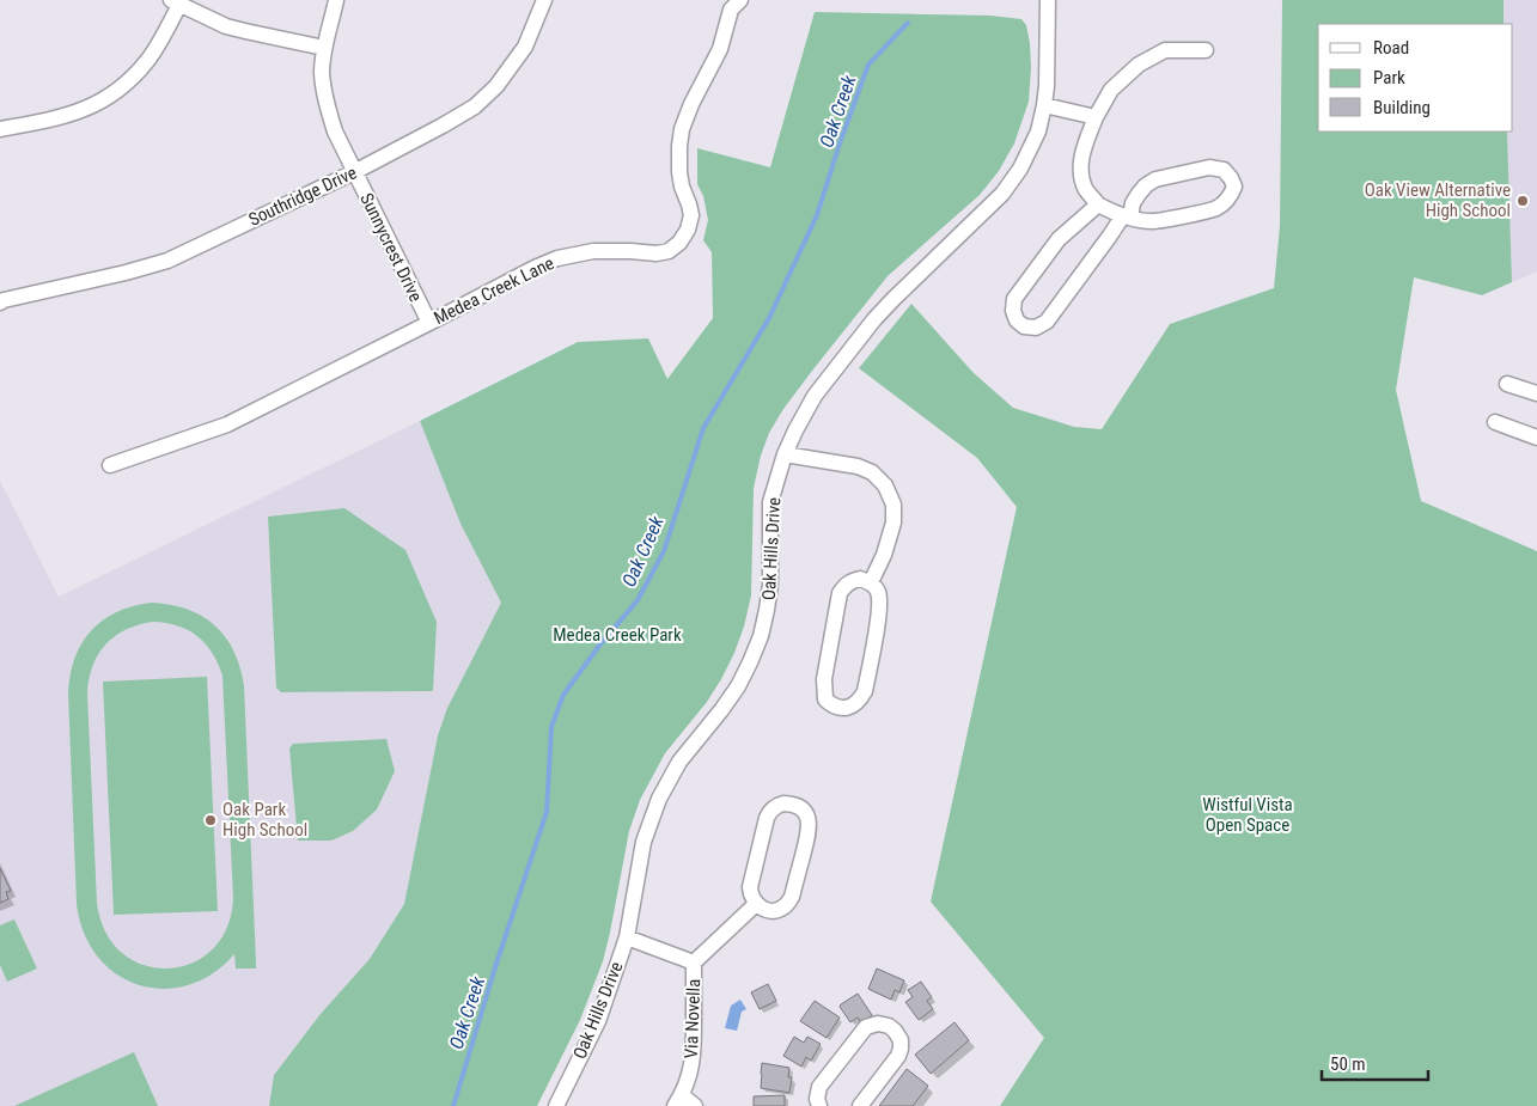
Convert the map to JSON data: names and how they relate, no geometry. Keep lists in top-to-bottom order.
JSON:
{
  "streets": {
    "street": [
      "Southridge Drive",
      "Sunnycrest Drive",
      "Medea Creek Lane",
      "Oak Hills Drive",
      "Via Novella"
    ]
  },
  "crossings": [
    ["Southridge Drive", "Sunnycrest Drive"],
    ["Sunnycrest Drive", "Medea Creek Lane"]
  ],
  "water": ["Oak Creek"],
  "parks": ["Medea Creek Park", "Wistful Vista Open Space"],
  "places": ["Oak View Alternative High School", "Oak Park High School"],
  "legend": ["Road", "Park", "Building"],
  "scale_bar": "50 m"
}
